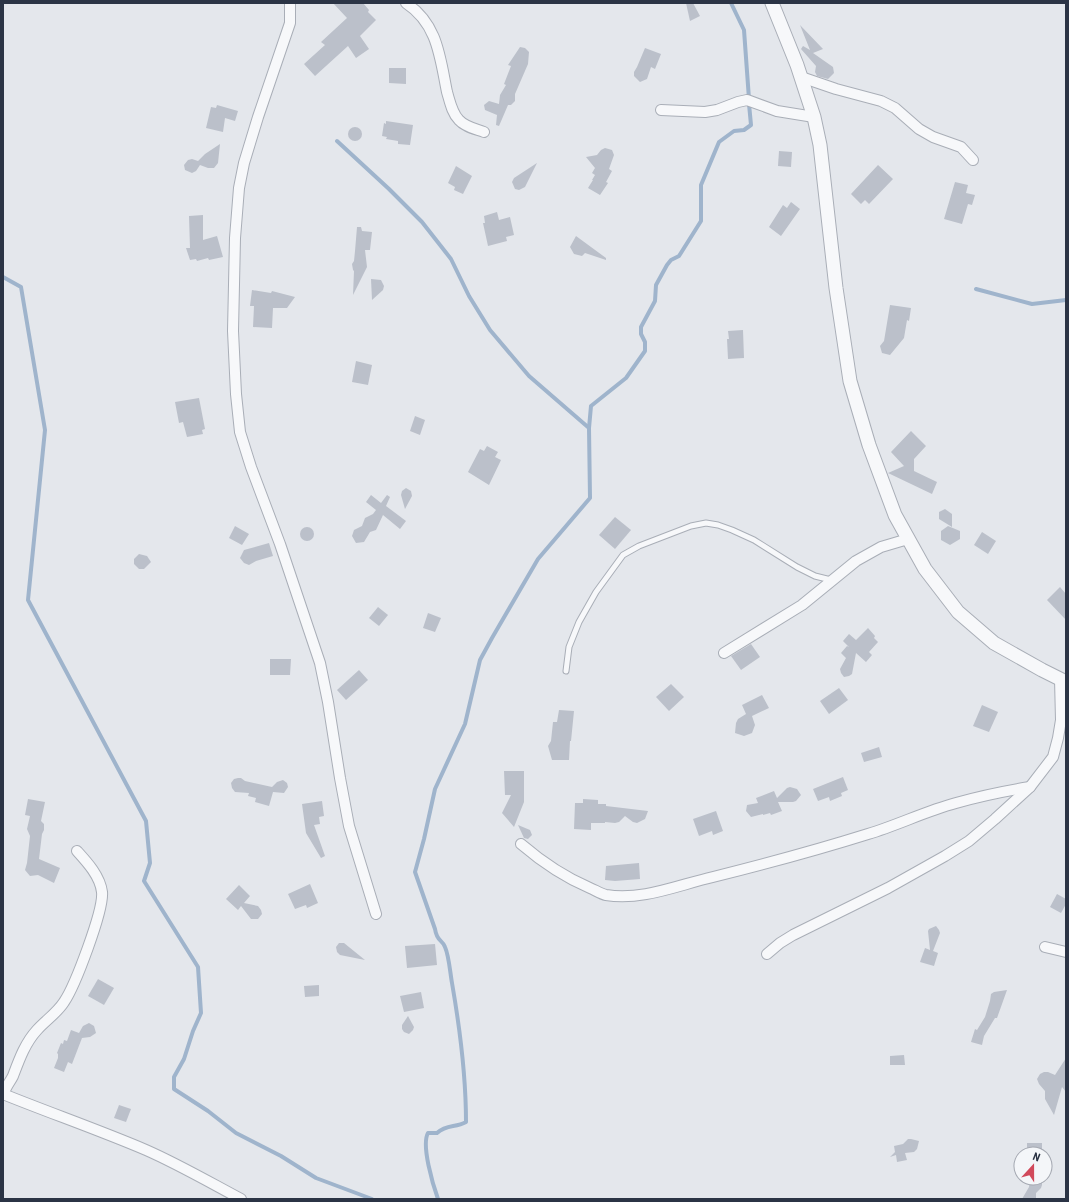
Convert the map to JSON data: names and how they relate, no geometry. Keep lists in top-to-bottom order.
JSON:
{
  "north": "top"
}
